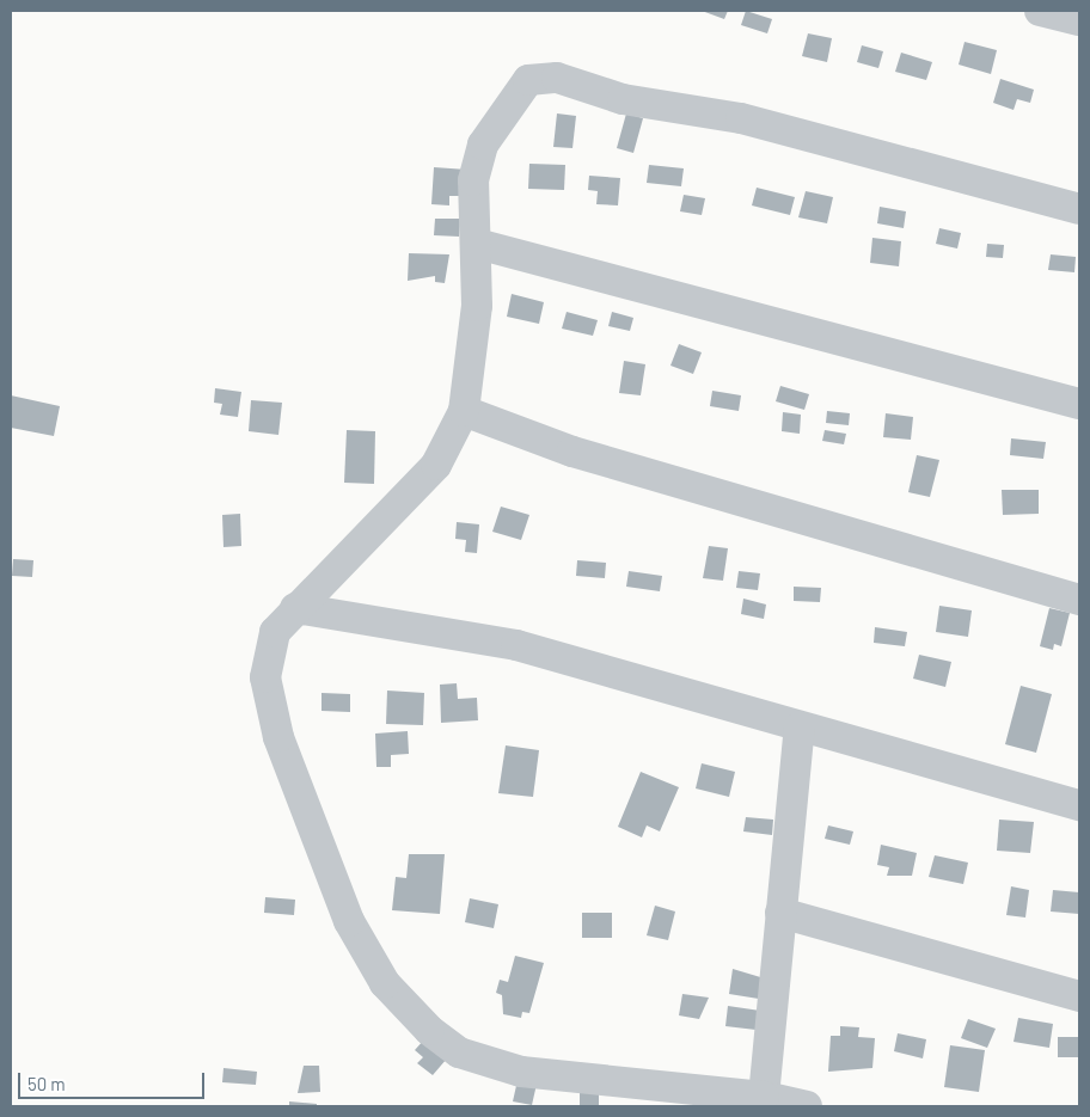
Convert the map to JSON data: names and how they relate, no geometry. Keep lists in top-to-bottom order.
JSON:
{
  "scale_bar": "50 m"
}
